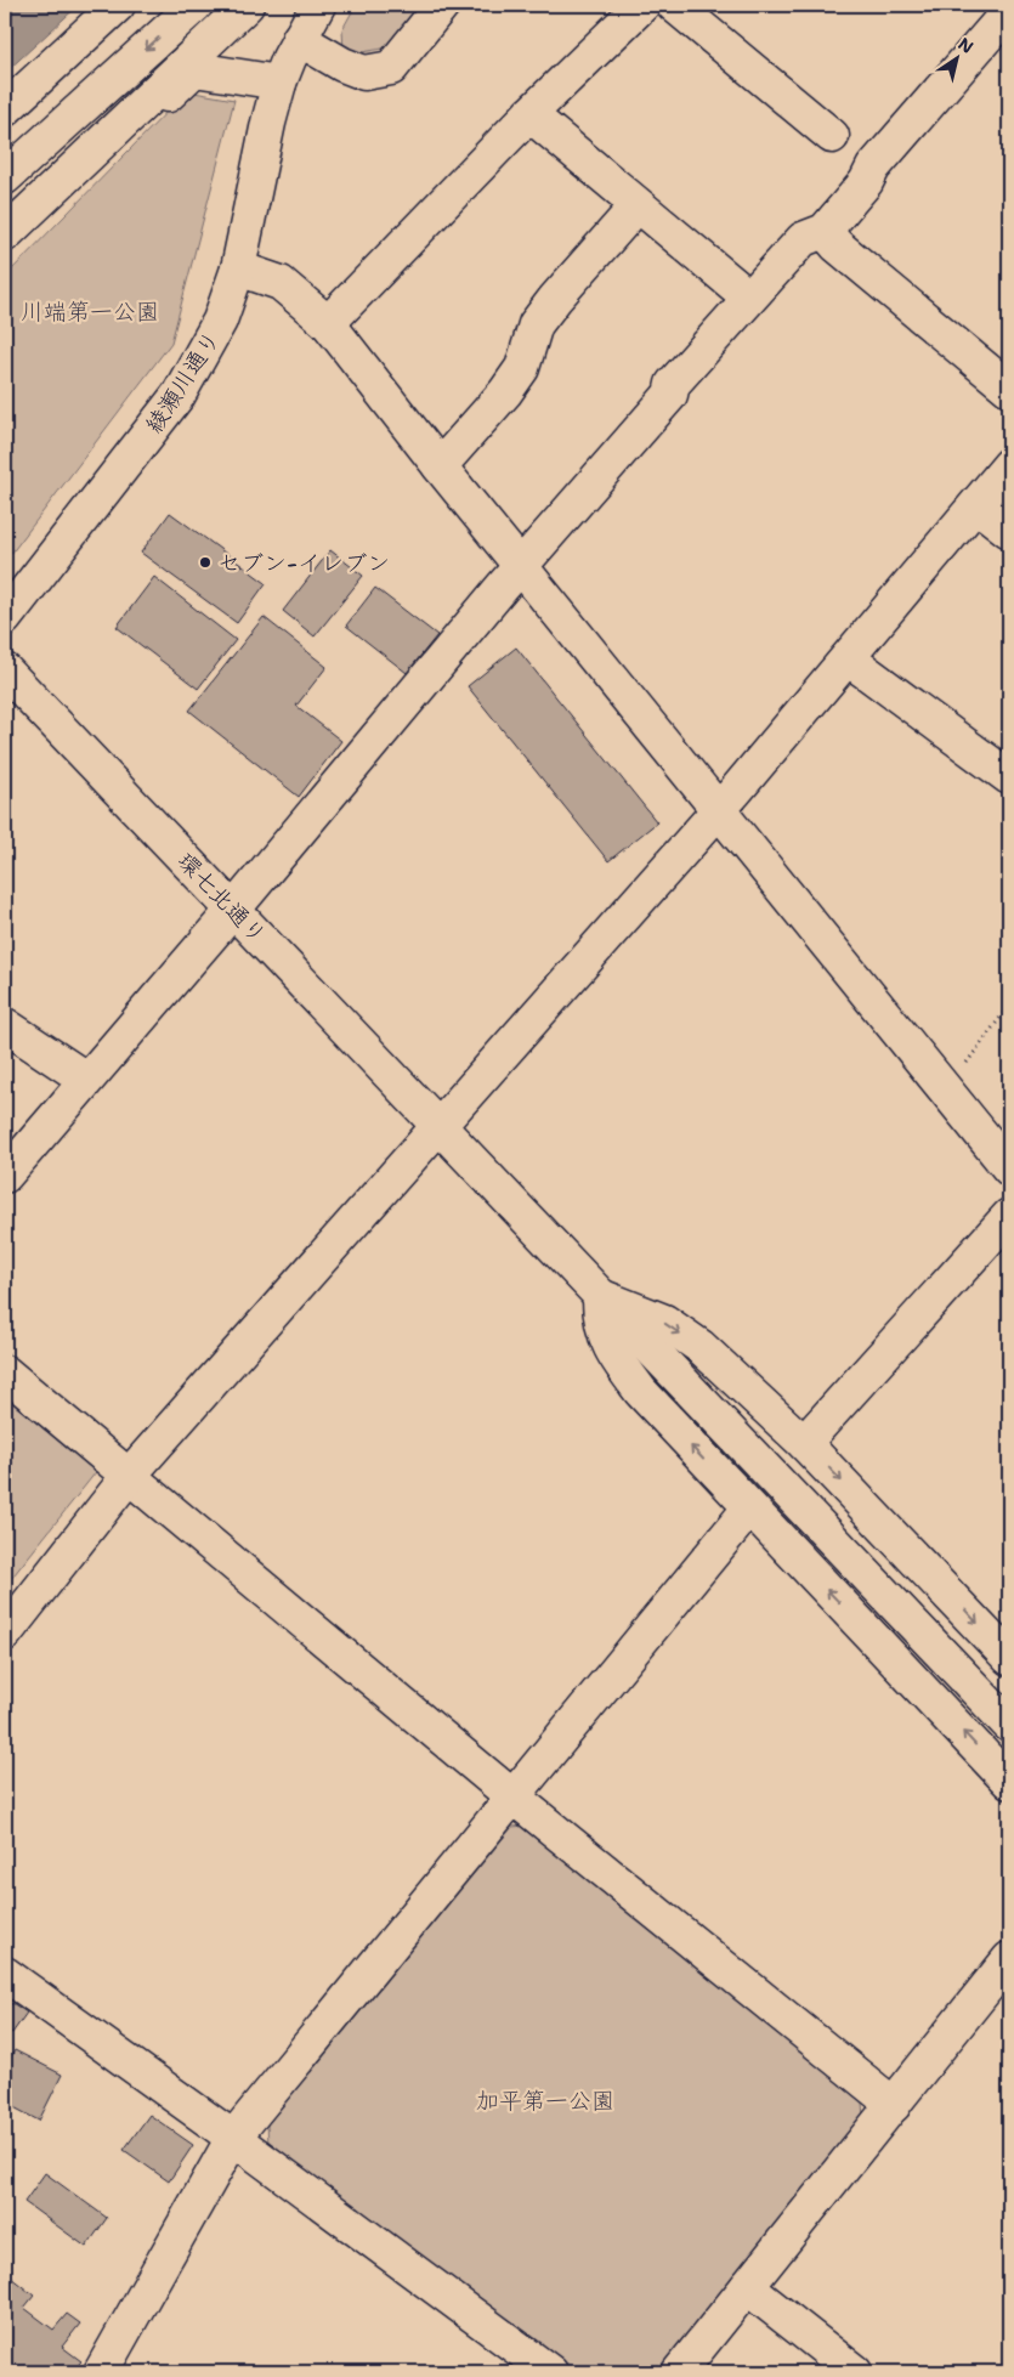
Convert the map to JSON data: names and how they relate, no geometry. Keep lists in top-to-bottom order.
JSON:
{
  "streets": {
    "main road": ["綾瀬川通り", "環七北通り"]
  },
  "parks": ["川端第一公園", "加平第一公園"],
  "places": ["セブン-イレブン"],
  "north": "top right"
}
